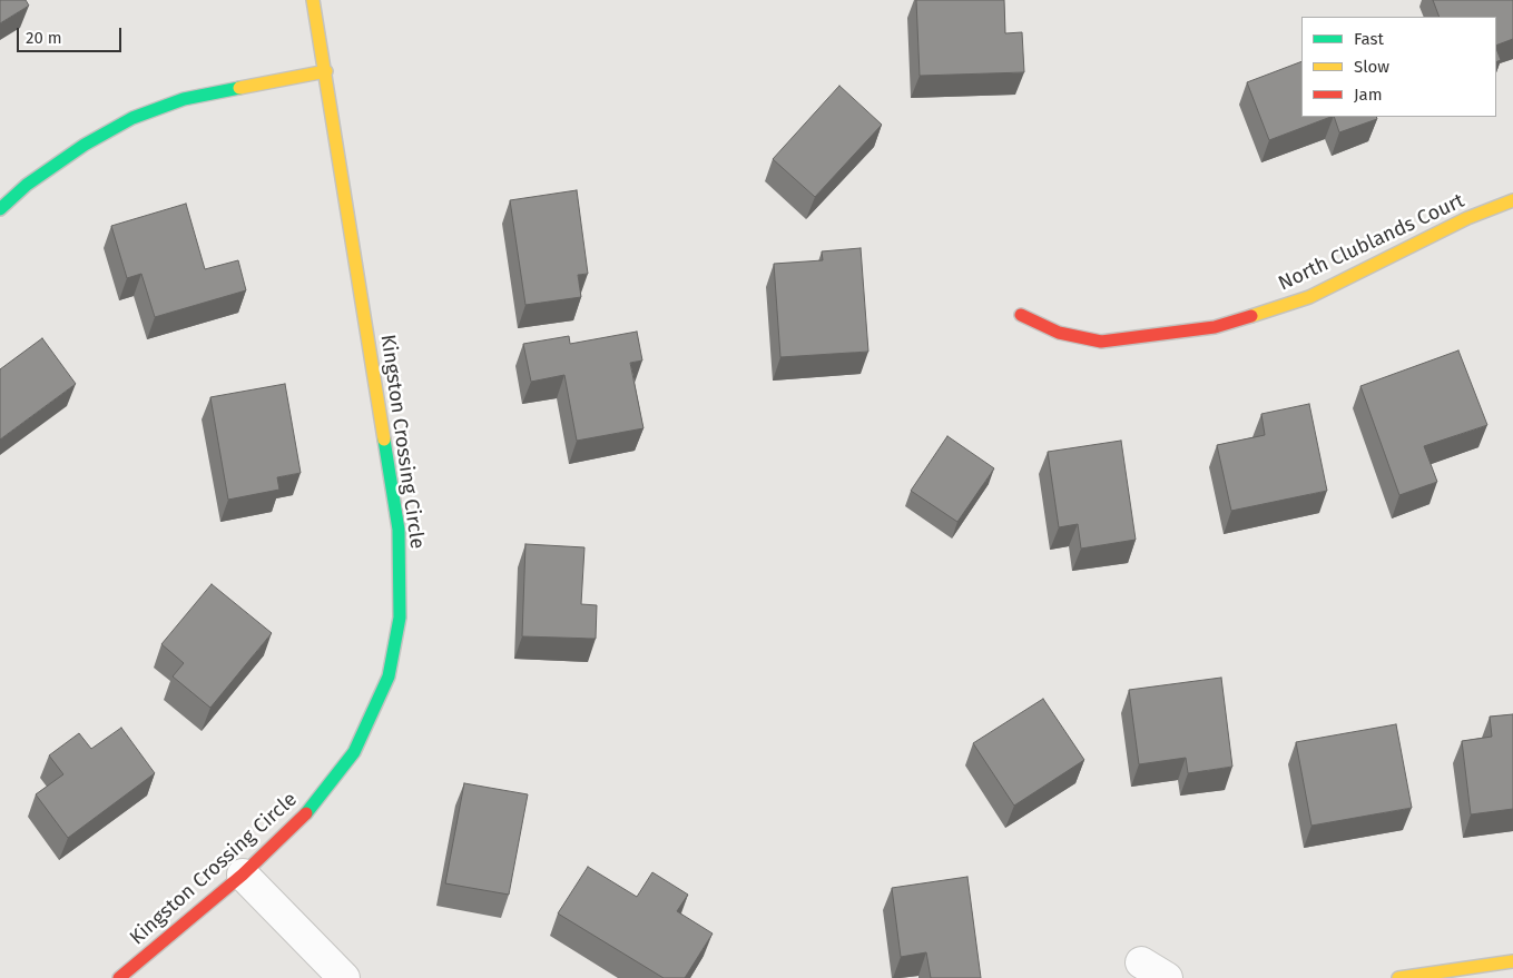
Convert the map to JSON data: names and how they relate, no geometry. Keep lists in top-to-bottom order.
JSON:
{
  "streets": {
    "street": ["North Clublands Court", "Kingston Crossing Circle"]
  },
  "legend": ["Fast", "Slow", "Jam"],
  "scale_bar": "20 m"
}
